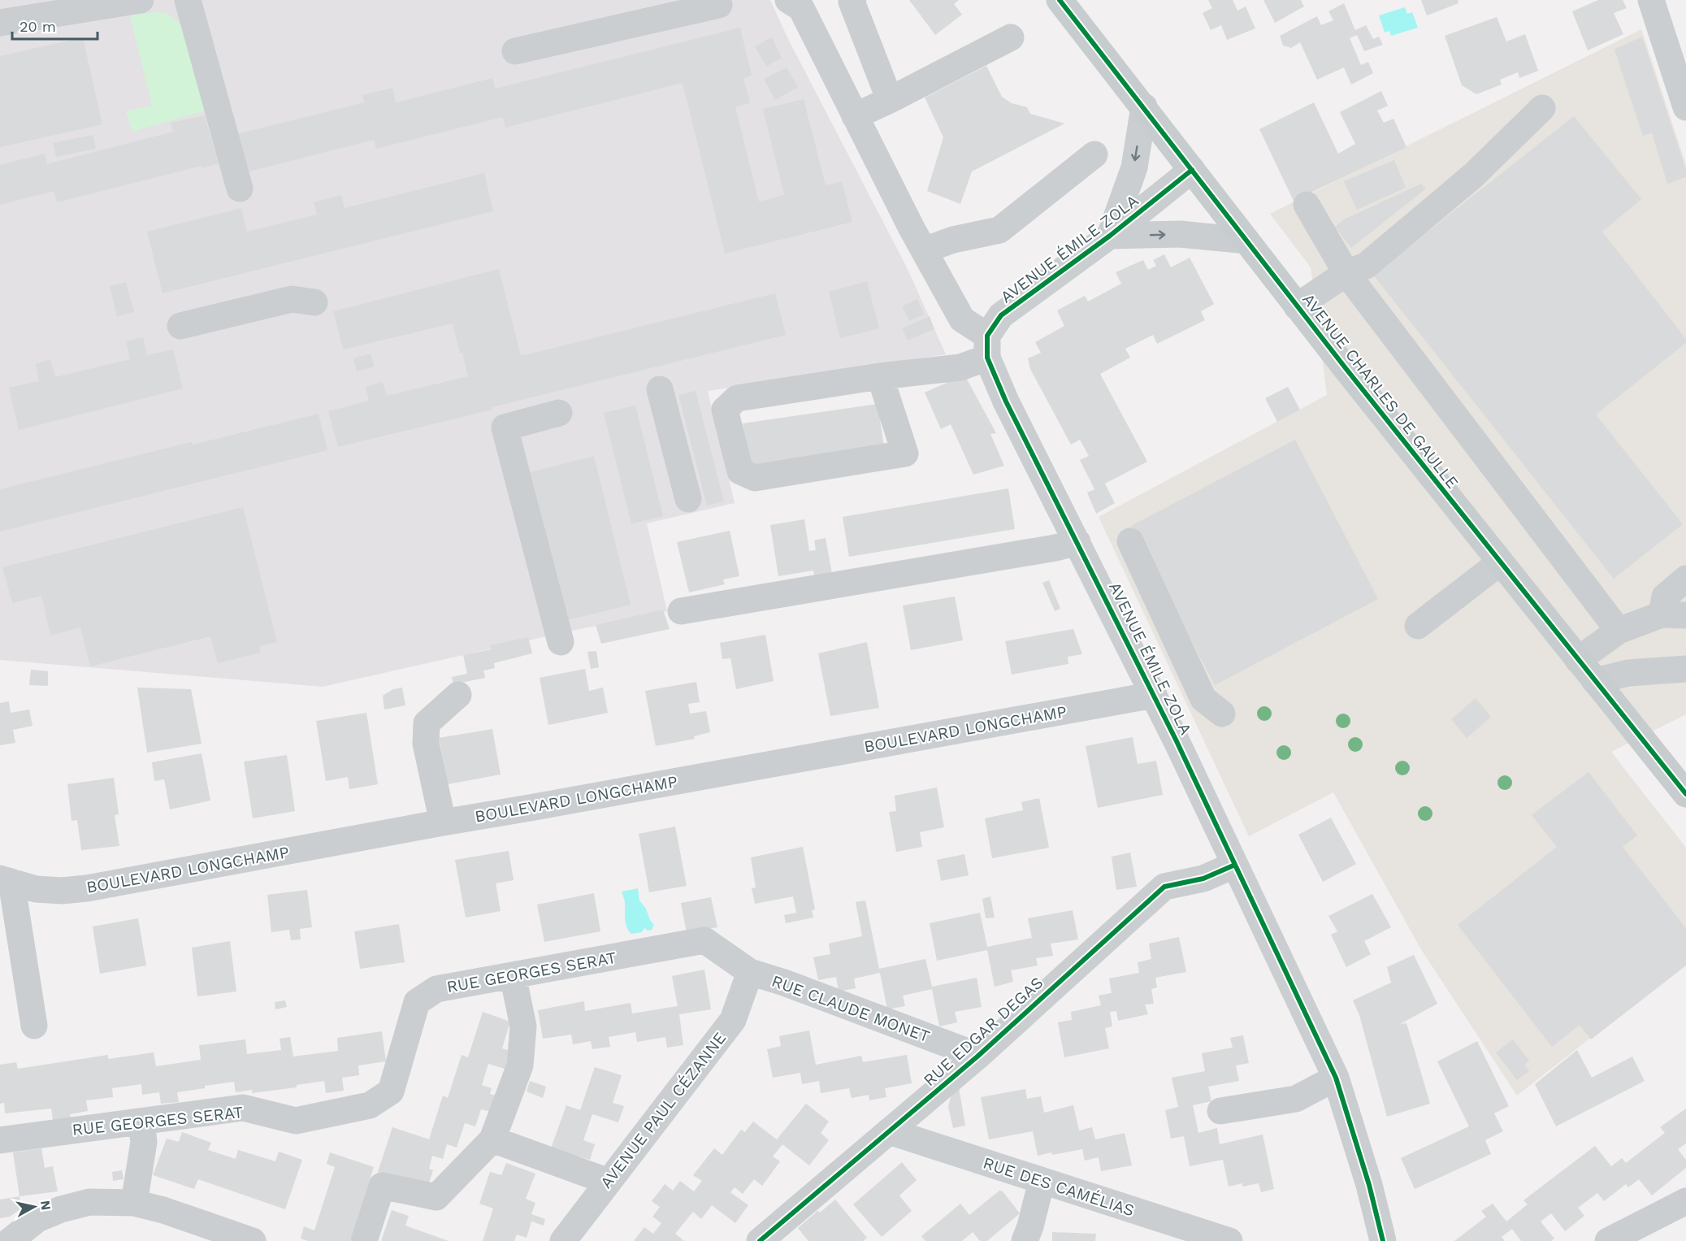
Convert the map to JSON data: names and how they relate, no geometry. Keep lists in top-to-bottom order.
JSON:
{
  "streets": {
    "main road": ["AVENUE CHARLES DE GAULLE"],
    "street": [
      "AVENUE ÉMILE ZOLA",
      "BOULEVARD LONGCHAMP",
      "RUE GEORGES SERAT",
      "RUE CLAUDE MONET",
      "RUE EDGAR DEGAS",
      "AVENUE PAUL CÉZANNE",
      "RUE DES CAMÉLIAS"
    ]
  },
  "crossings": [
    ["AVENUE ÉMILE ZOLA", "AVENUE CHARLES DE GAULLE"],
    ["AVENUE ÉMILE ZOLA", "BOULEVARD LONGCHAMP"],
    ["AVENUE ÉMILE ZOLA", "RUE EDGAR DEGAS"],
    ["RUE GEORGES SERAT", "RUE CLAUDE MONET"],
    ["RUE GEORGES SERAT", "AVENUE PAUL CÉZANNE"],
    ["RUE CLAUDE MONET", "RUE EDGAR DEGAS"],
    ["RUE CLAUDE MONET", "AVENUE PAUL CÉZANNE"],
    ["RUE EDGAR DEGAS", "RUE DES CAMÉLIAS"]
  ],
  "scale_bar": "20 m",
  "north": "right"
}
